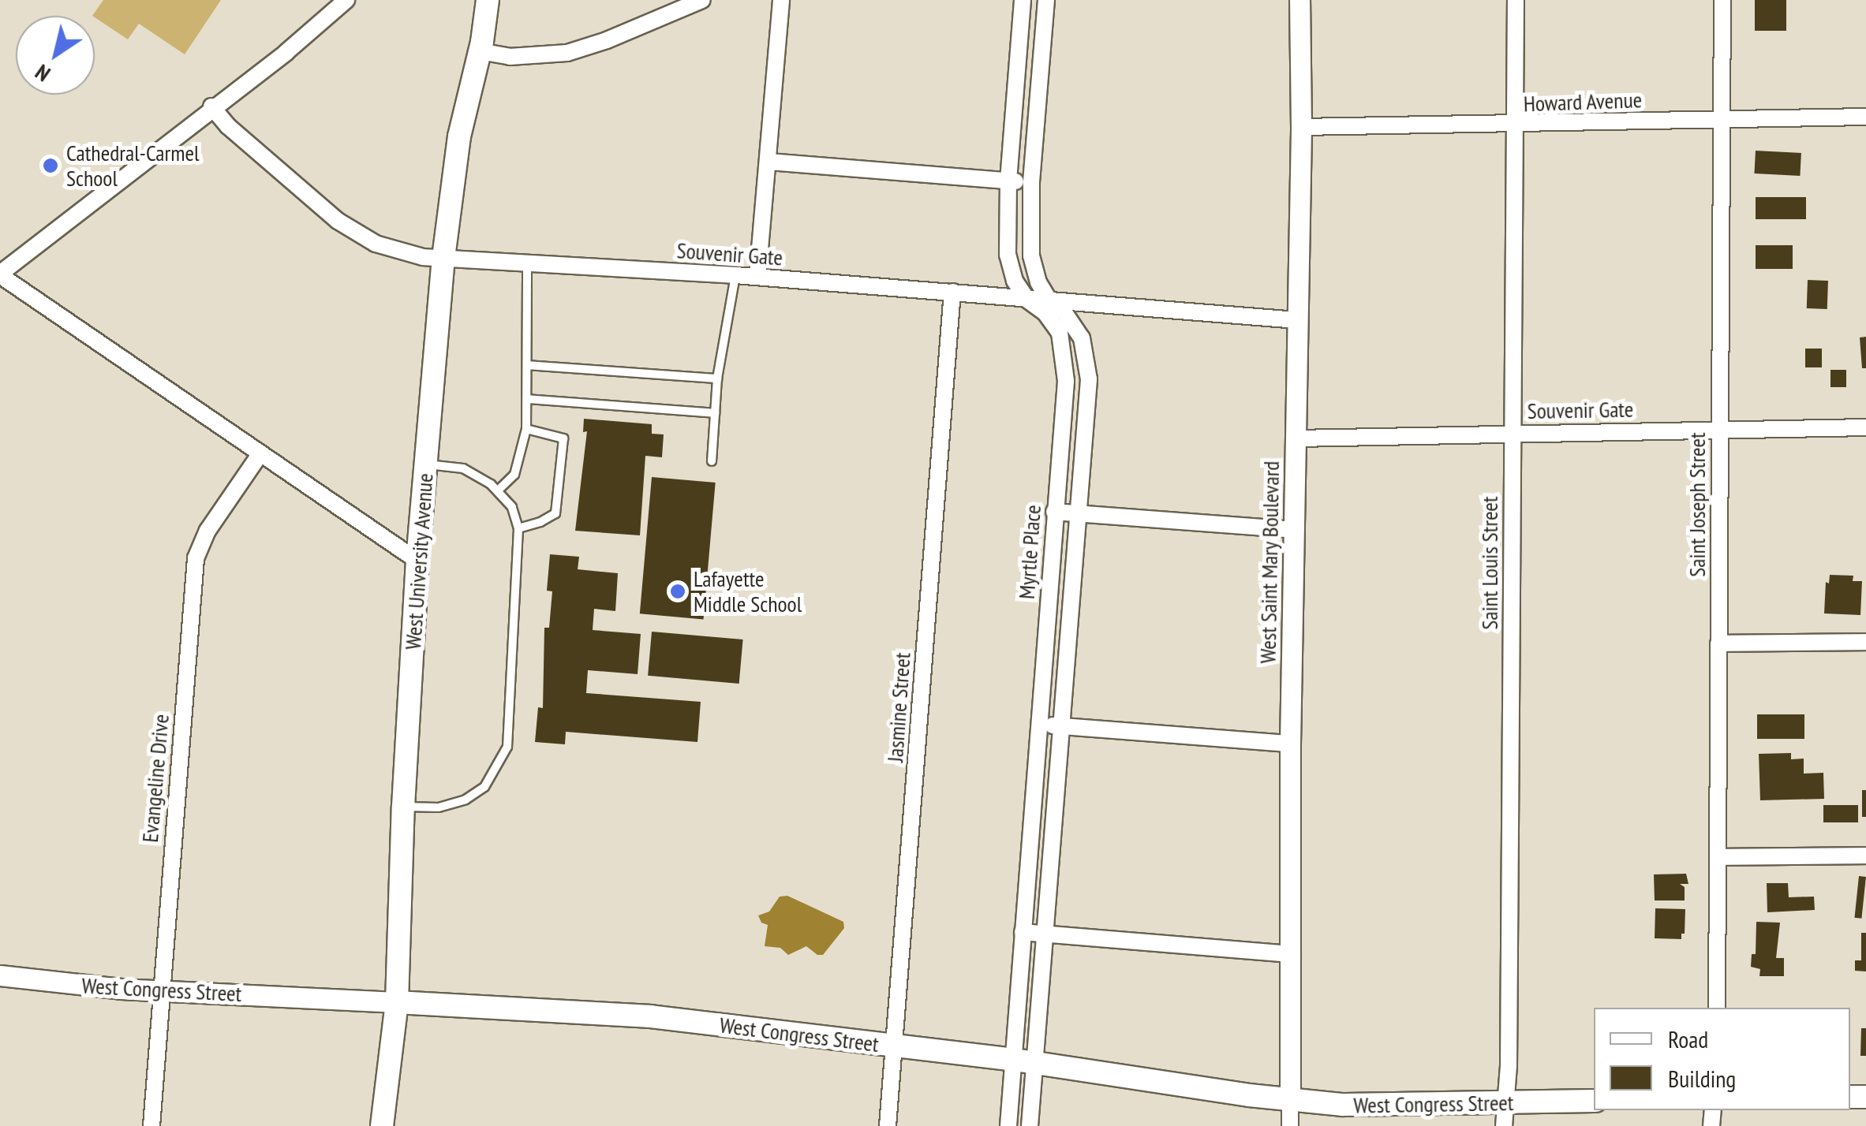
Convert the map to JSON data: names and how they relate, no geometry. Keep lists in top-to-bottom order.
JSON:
{
  "streets": {
    "main road": ["West University Avenue", "West Congress Street"],
    "street": [
      "Howard Avenue",
      "Souvenir Gate",
      "Saint Joseph Street",
      "Myrtle Place",
      "West Saint Mary Boulevard",
      "Saint Louis Street",
      "Jasmine Street",
      "Evangeline Drive"
    ]
  },
  "crossings": [
    ["Howard Avenue", "Saint Joseph Street"],
    ["Howard Avenue", "West Saint Mary Boulevard"],
    ["Howard Avenue", "Saint Louis Street"],
    ["Souvenir Gate", "Saint Joseph Street"],
    ["Souvenir Gate", "Myrtle Place"],
    ["Souvenir Gate", "West University Avenue"],
    ["Souvenir Gate", "West Saint Mary Boulevard"],
    ["Souvenir Gate", "Saint Louis Street"],
    ["Souvenir Gate", "Jasmine Street"],
    ["Myrtle Place", "West Congress Street"],
    ["West University Avenue", "West Congress Street"],
    ["West Saint Mary Boulevard", "West Congress Street"],
    ["Saint Louis Street", "West Congress Street"],
    ["Jasmine Street", "West Congress Street"],
    ["Evangeline Drive", "West Congress Street"]
  ],
  "places": ["Cathedral-Carmel School", "Lafayette Middle School"],
  "legend": ["Road", "Building"],
  "north": "bottom left"
}
